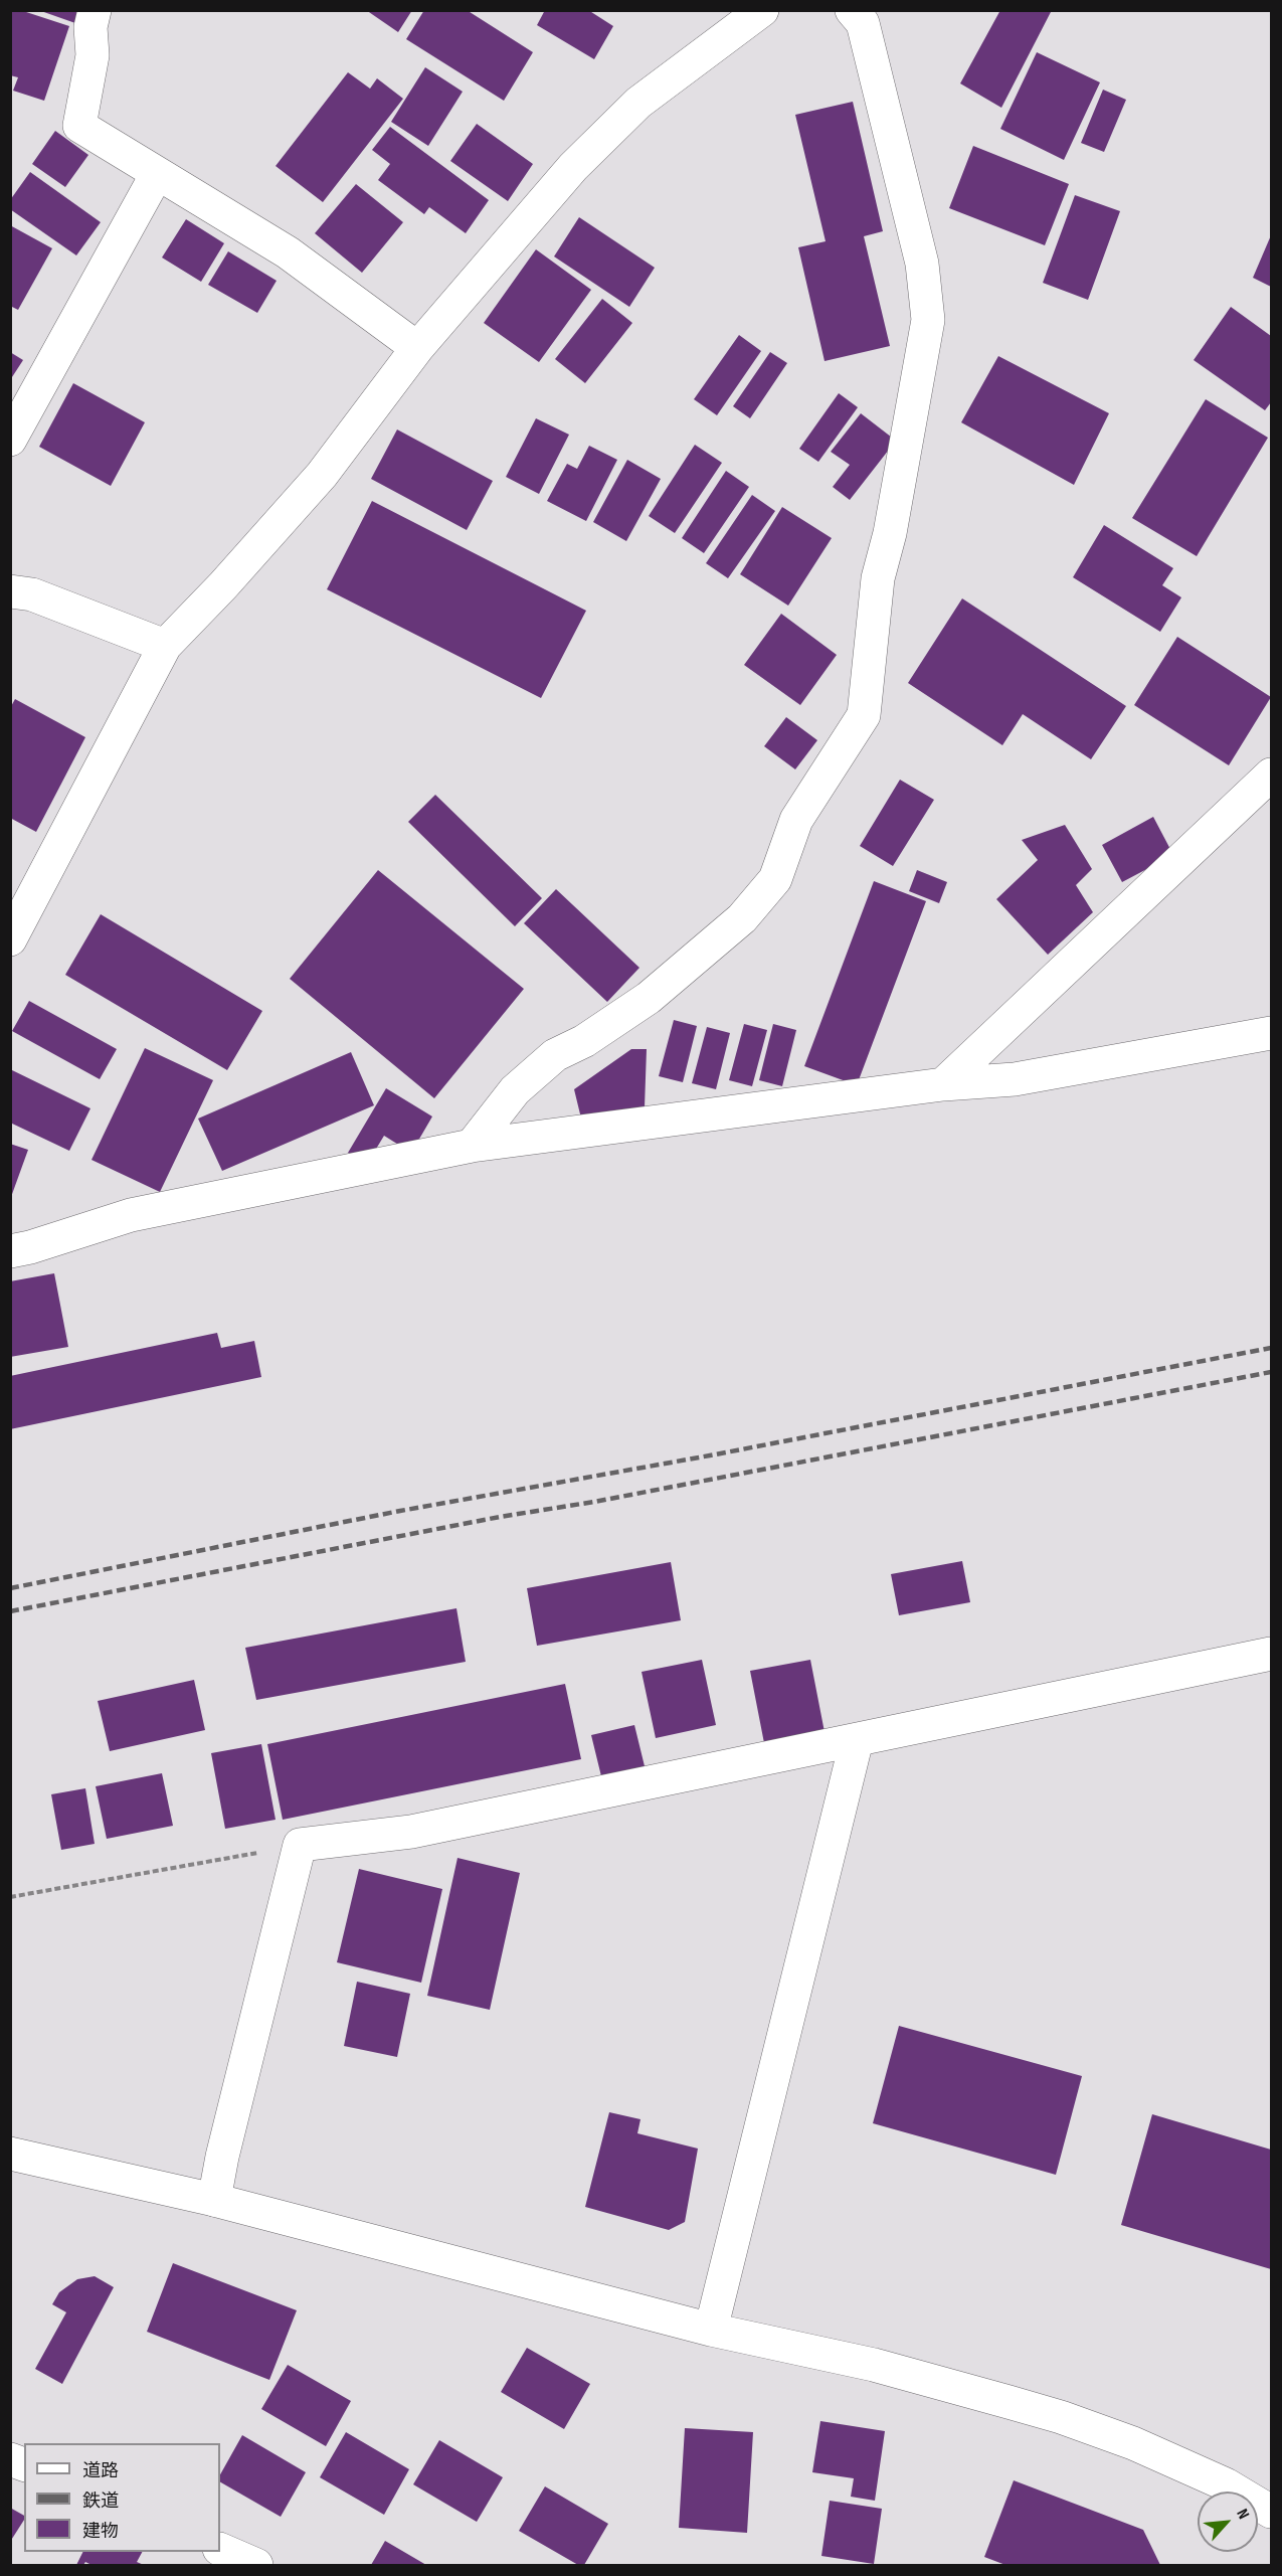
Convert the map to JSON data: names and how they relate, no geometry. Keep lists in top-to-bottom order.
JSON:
{
  "legend": ["道路", "鉄道", "建物"],
  "north": "top right"
}
